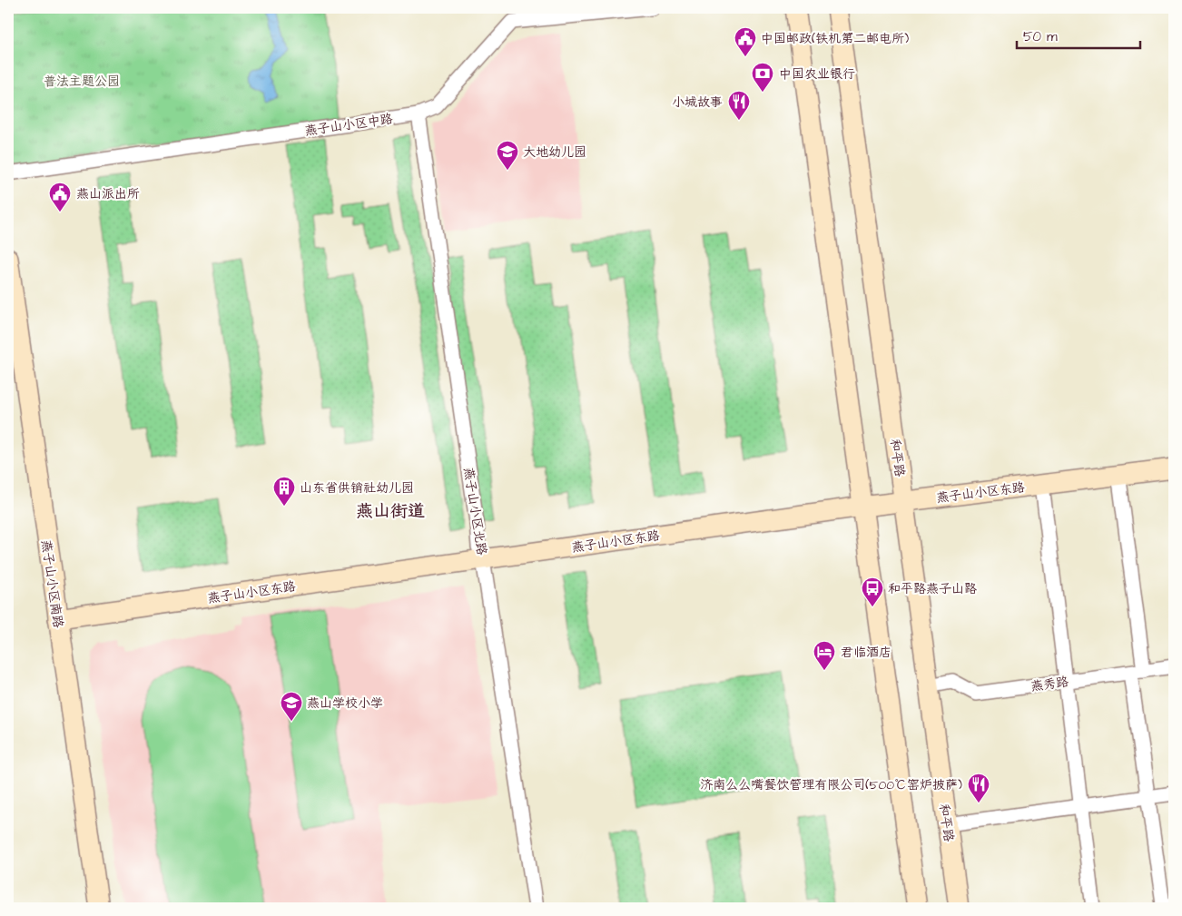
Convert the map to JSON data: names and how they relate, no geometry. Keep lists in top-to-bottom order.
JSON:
{
  "streets": {
    "main road": ["和平路", "燕子山小区东路", "燕子山小区南路"],
    "street": ["燕子山小区中路", "燕子山小区北路", "燕秀路"]
  },
  "crossings": [
    ["燕子山小区中路", "燕子山小区北路"],
    ["和平路", "燕子山小区东路"],
    ["和平路", "燕秀路"],
    ["燕子山小区东路", "燕子山小区北路"],
    ["燕子山小区东路", "燕子山小区南路"]
  ],
  "districts": ["燕山街道"],
  "parks": ["普法主题公园"],
  "places": {
    "public building": ["中国邮政(铁机第二邮电所)", "燕山派出所"],
    "bank": ["中国农业银行"],
    "restaurant": ["小城故事", "济南么么嘴餐饮管理有限公司(500℃窑炉披萨)"],
    "school or university": ["大地幼儿园", "燕山学校小学"],
    "building": ["山东省供销社幼儿园"],
    "bus stop": ["和平路燕子山路"],
    "hotel": ["君临酒店"]
  },
  "scale_bar": "50 m"
}
